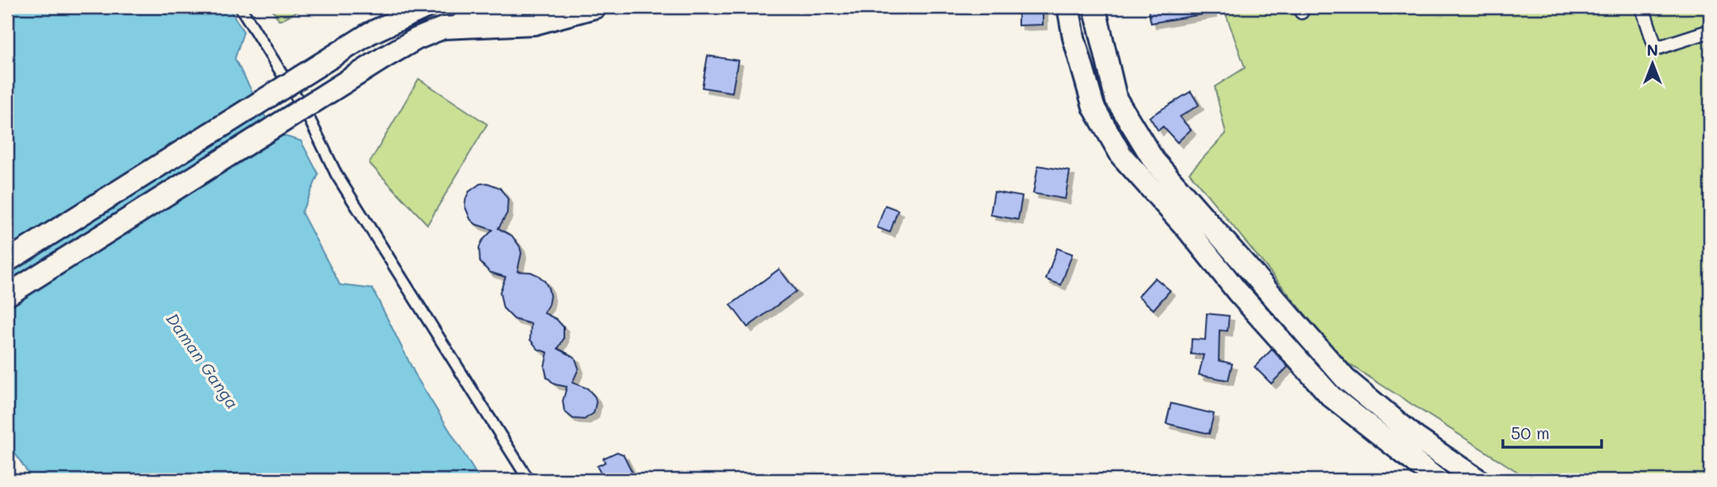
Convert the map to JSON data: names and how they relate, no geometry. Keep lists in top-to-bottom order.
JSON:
{
  "water": ["Daman Ganga"],
  "scale_bar": "50 m",
  "north": "top"
}
